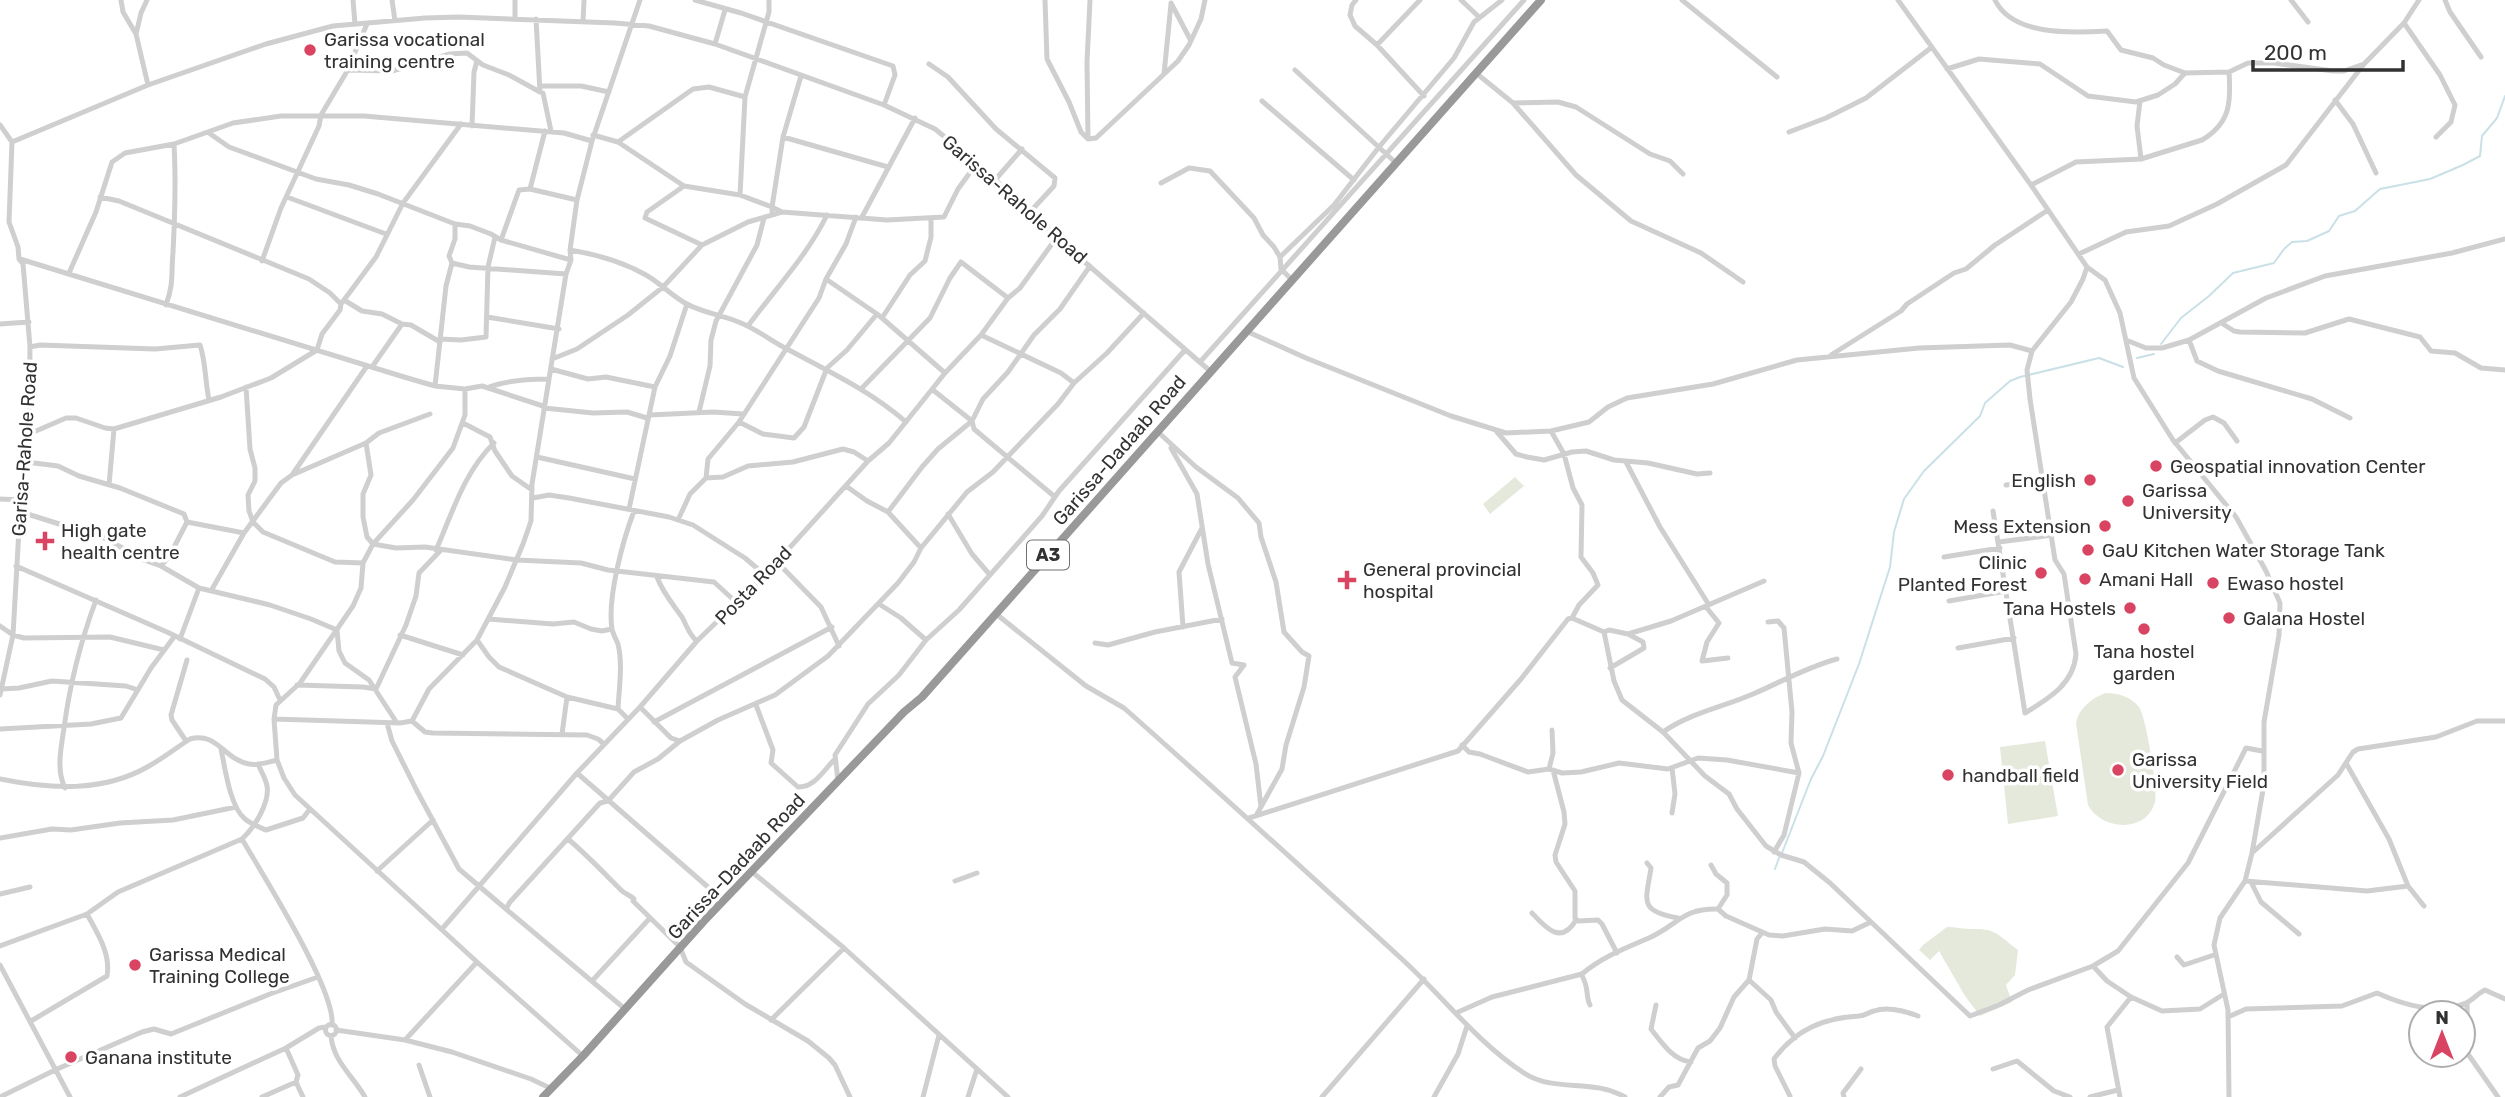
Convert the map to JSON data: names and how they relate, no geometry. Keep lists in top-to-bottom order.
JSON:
{
  "streets": {
    "highway": ["Garissa-Dadaab Road", "A3"],
    "street": ["Garissa-Rahole Road", "Garisa-Rahole Road", "Posta Road"]
  },
  "crossings": [
    ["Garissa-Rahole Road", "Garisa-Rahole Road"],
    ["Garissa-Rahole Road", "Garissa-Dadaab Road"],
    ["Garissa-Rahole Road", "Posta Road"]
  ],
  "places": {
    "other": [
      "Garissa vocational training centre",
      "Geospatial innovation Center",
      "English",
      "Garissa University",
      "Mess Extension",
      "GaU Kitchen Water Storage Tank",
      "Clinic Planted Forest",
      "Amani Hall",
      "Ewaso hostel",
      "Tana Hostels",
      "Galana Hostel",
      "Tana hostel garden",
      "Garissa University Field",
      "handball field",
      "Garissa Medical Training College",
      "Ganana institute"
    ],
    "health": ["High gate health centre", "General provincial hospital"]
  },
  "scale_bar": "200 m",
  "north": "top"
}
